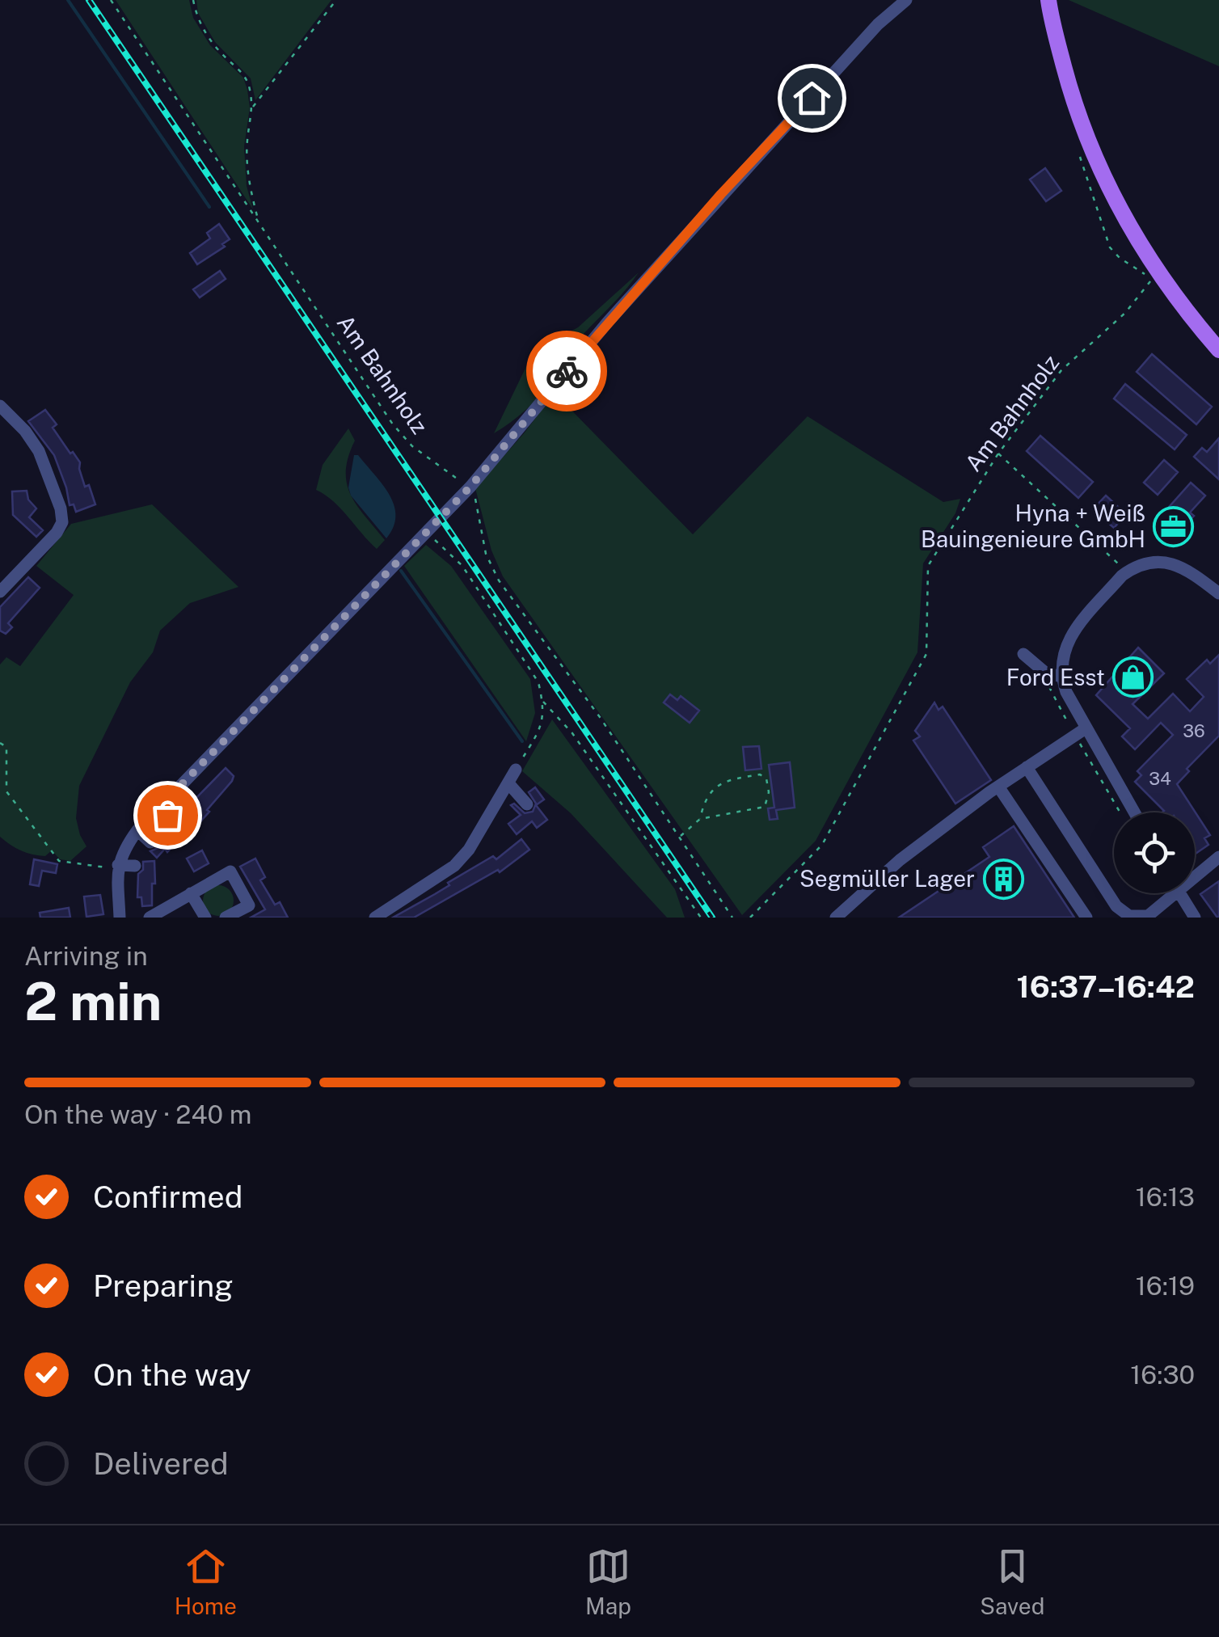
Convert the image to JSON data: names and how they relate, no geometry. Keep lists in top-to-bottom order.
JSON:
{
  "streets": {
    "path": ["Am Bahnholz"]
  },
  "places": {
    "office": ["Hyna + Weiß Bauingenieure GmbH"],
    "shop": ["Ford Esst"],
    "building": ["Segmüller Lager"]
  },
  "house_numbers": ["36", "34"],
  "page": {
    "heading": ["2 min", "Arriving in", "16:37–16:42"],
    "bar": "On the way · 240 m",
    "list": [
      ["Confirmed", "16:13"],
      ["Preparing", "16:19"],
      ["On the way", "16:30"],
      "Delivered"
    ],
    "tabs": ["Home", "Map", "Saved"]
  }
}
